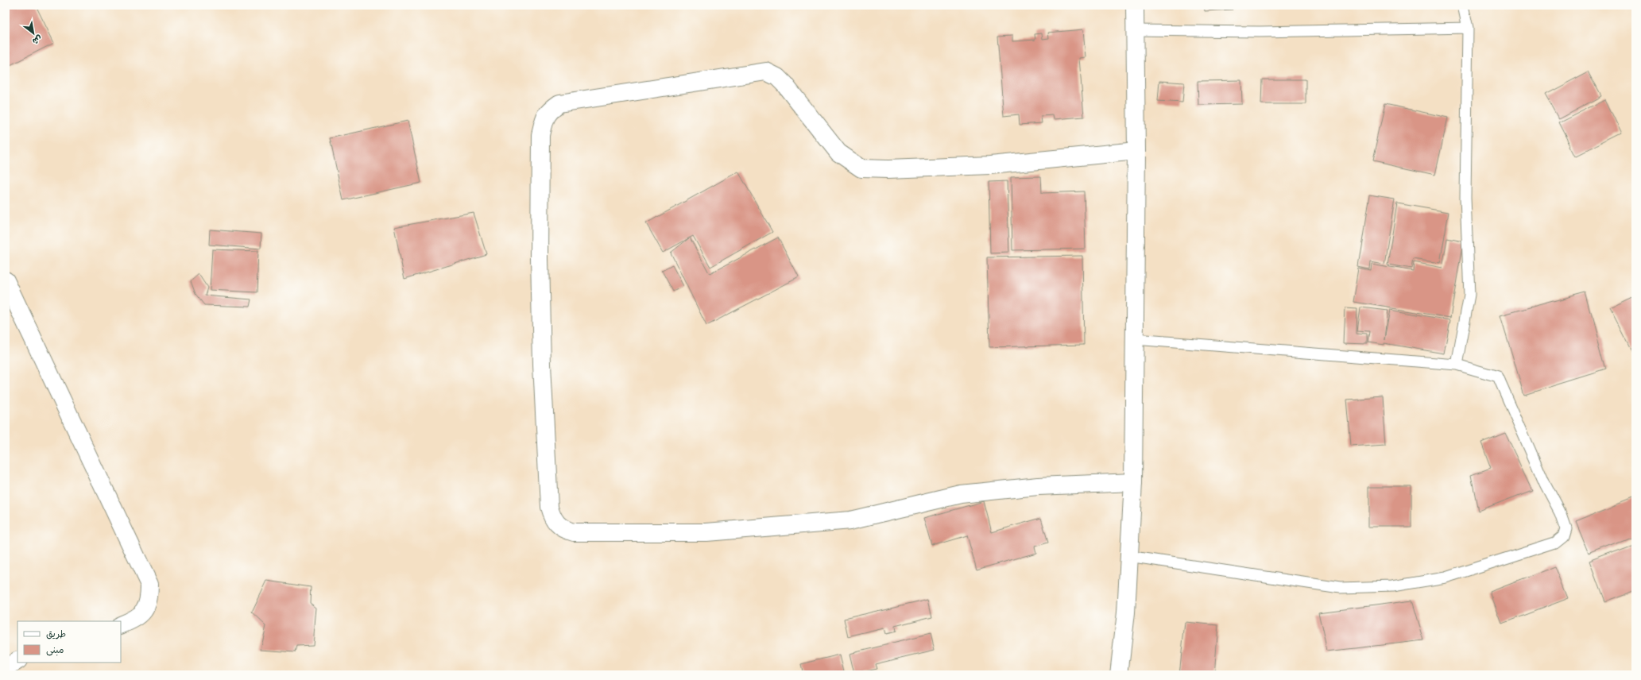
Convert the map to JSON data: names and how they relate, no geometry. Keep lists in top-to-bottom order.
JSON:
{
  "legend": ["طريق", "مبنى"],
  "north": "bottom right"
}
